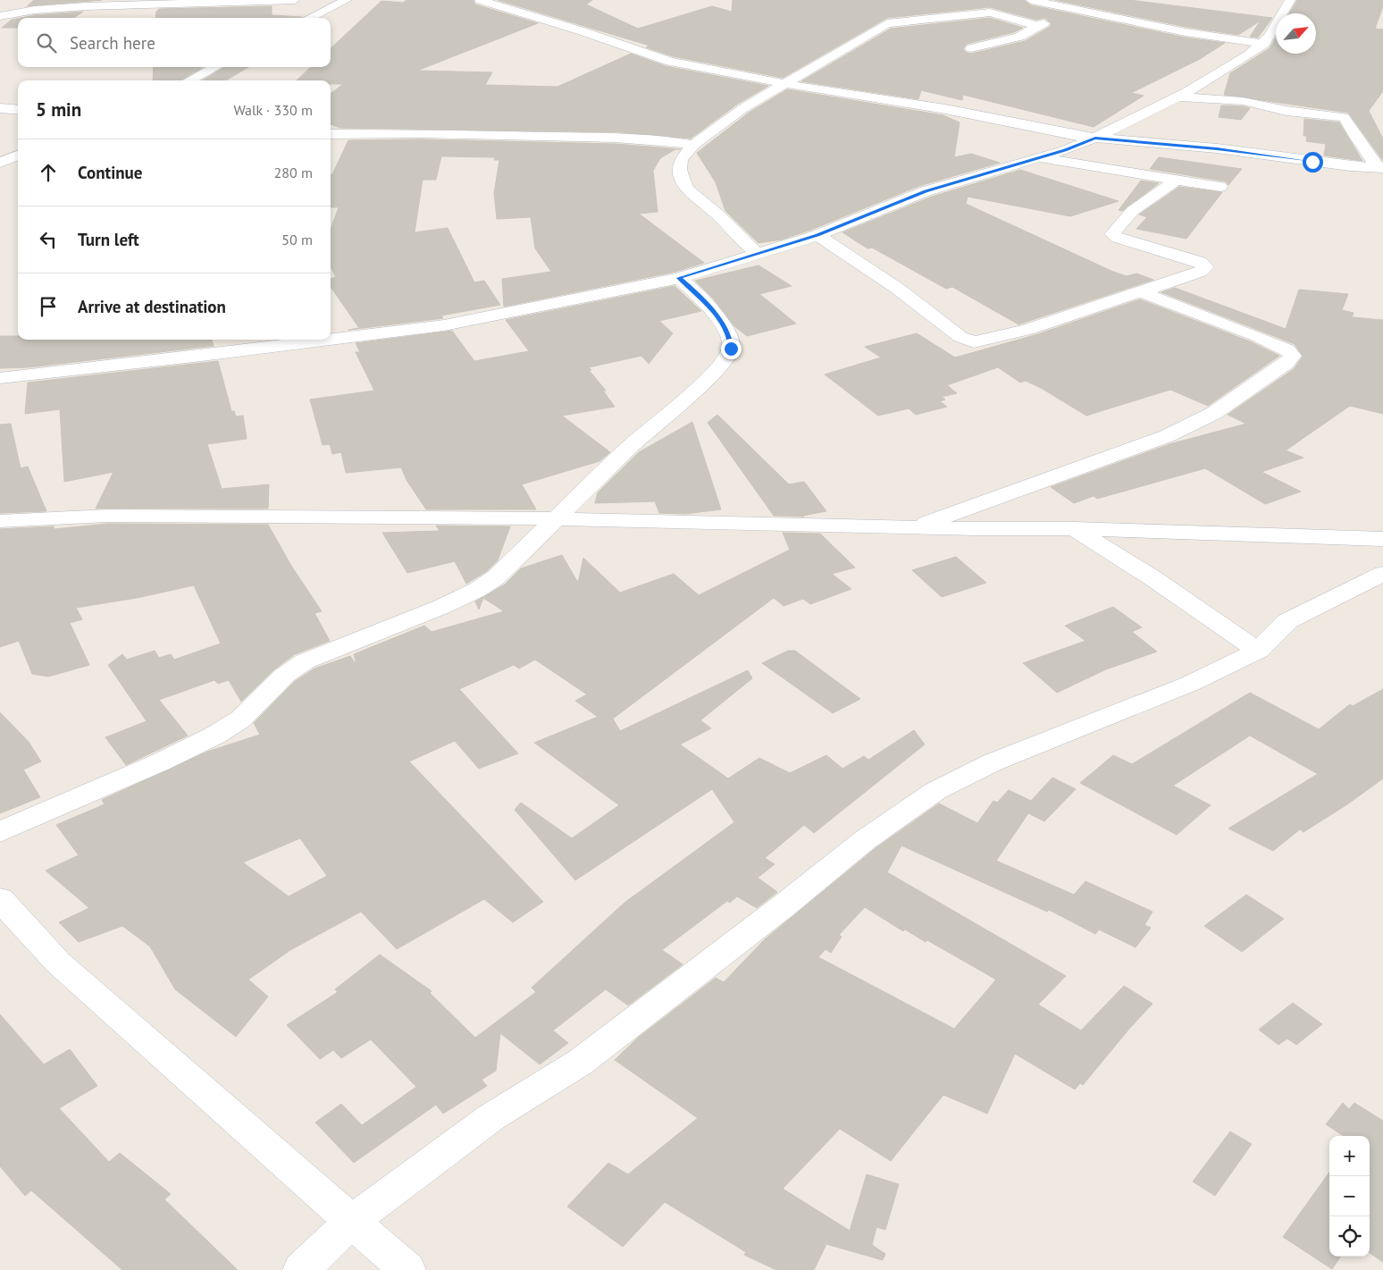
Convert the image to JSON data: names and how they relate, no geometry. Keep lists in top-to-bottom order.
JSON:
{
  "north": "top right",
  "page": {
    "search": "Search here",
    "heading": ["5 min", "Walk · 330 m"],
    "list": [
      ["Continue", "280 m"],
      ["Turn left", "50 m"],
      "Arrive at destination"
    ],
    "map_buttons": ["+", "−"]
  }
}
